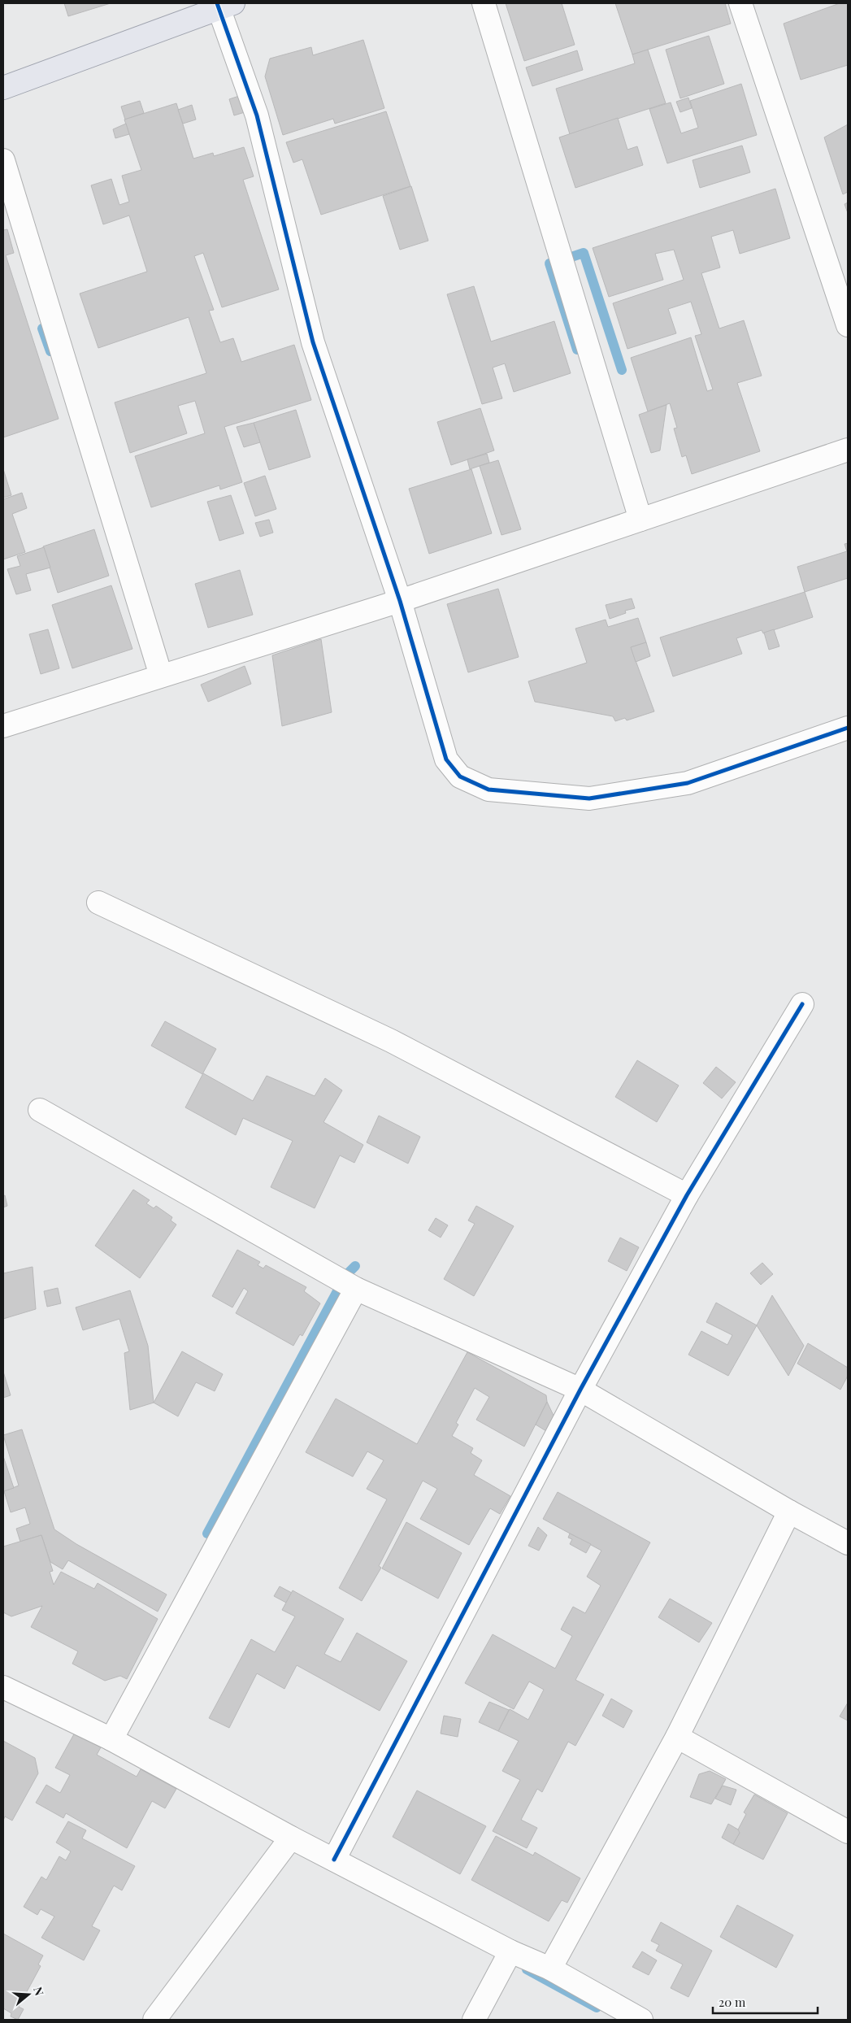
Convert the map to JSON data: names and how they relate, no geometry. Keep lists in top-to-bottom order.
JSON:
{
  "scale_bar": "20 m",
  "north": "right"
}
